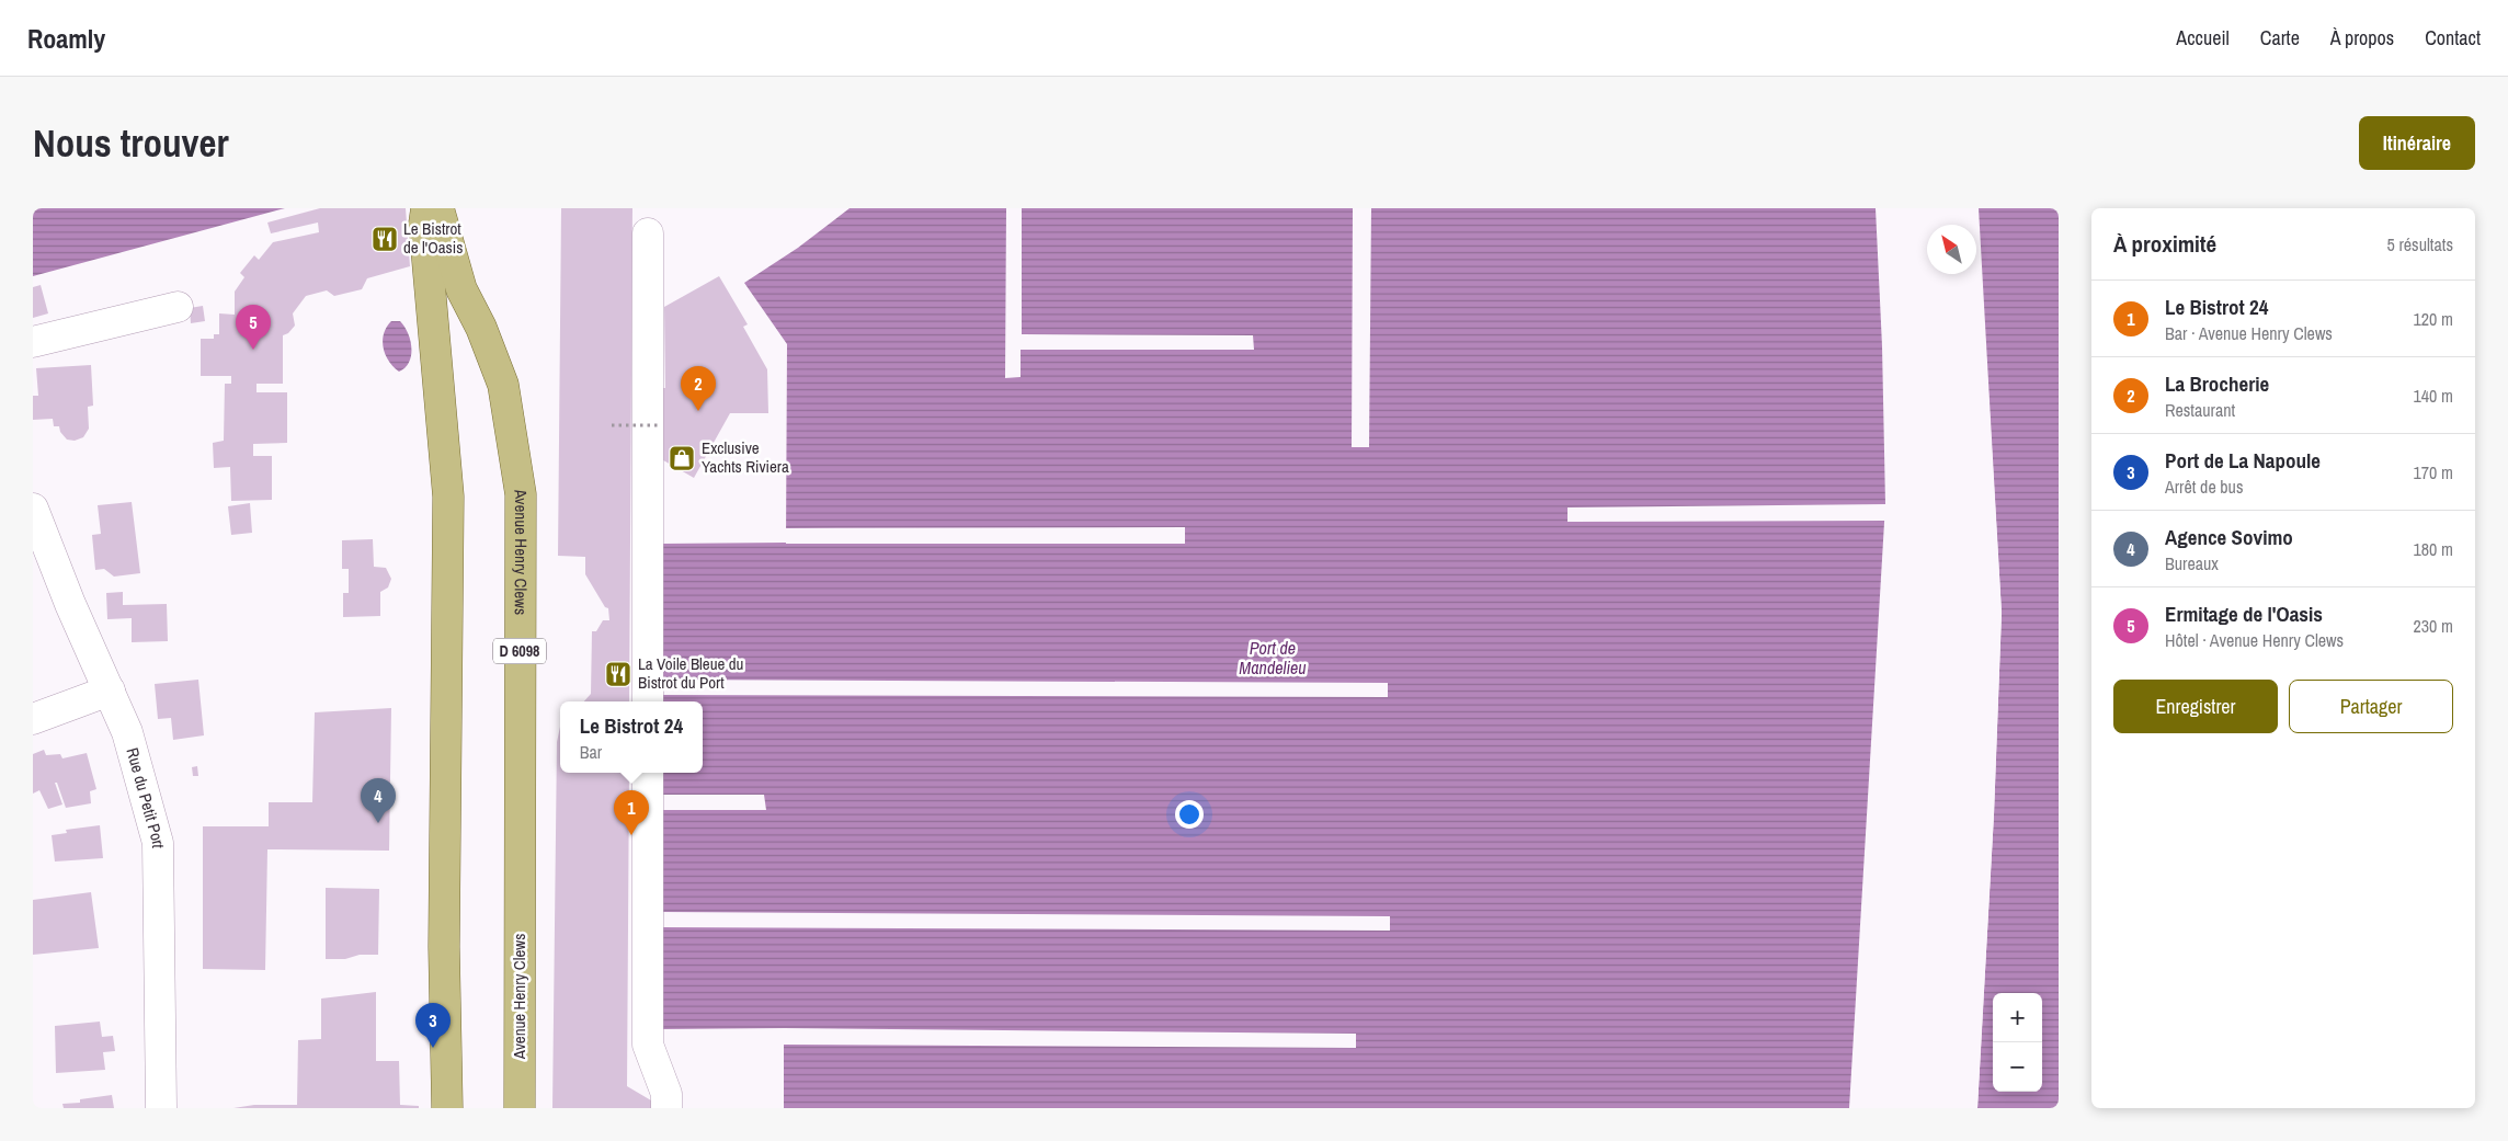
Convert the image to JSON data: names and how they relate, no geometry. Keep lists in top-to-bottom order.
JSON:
{
  "streets": {
    "main road": ["Avenue Henry Clews", "D 6098"],
    "street": ["Rue du Petit Port"]
  },
  "water": ["Port de Mandelieu"],
  "places": {
    "restaurant": ["Le Bistrot de l'Oasis", "La Voile Bleue du Bistrot du Port"],
    "shop": ["Exclusive Yachts Riviera"]
  },
  "north": "top left",
  "page": {
    "header": "Roamly",
    "nav": [
      "Accueil",
      "Carte",
      "À propos",
      "Contact"
    ],
    "buttons": [
      "Itinéraire",
      ["Enregistrer", "Partager"]
    ],
    "title": "Nous trouver",
    "heading": ["À proximité", "5 résultats"],
    "list": [
      {
        "mark": "1",
        "name": "Le Bistrot 24",
        "note": "Bar · Avenue Henry Clews",
        "value": "120 m"
      },
      {
        "mark": "2",
        "name": "La Brocherie",
        "note": "Restaurant",
        "value": "140 m"
      },
      {
        "mark": "3",
        "name": "Port de La Napoule",
        "note": "Arrêt de bus",
        "value": "170 m"
      },
      {
        "mark": "4",
        "name": "Agence Sovimo",
        "note": "Bureaux",
        "value": "180 m"
      },
      {
        "mark": "5",
        "name": "Ermitage de l'Oasis",
        "note": "Hôtel · Avenue Henry Clews",
        "value": "230 m"
      }
    ],
    "pins": [
      "5",
      "2",
      "4",
      "1",
      "3"
    ],
    "popup": ["Le Bistrot 24", "Bar"],
    "map_buttons": ["+", "−"]
  }
}
